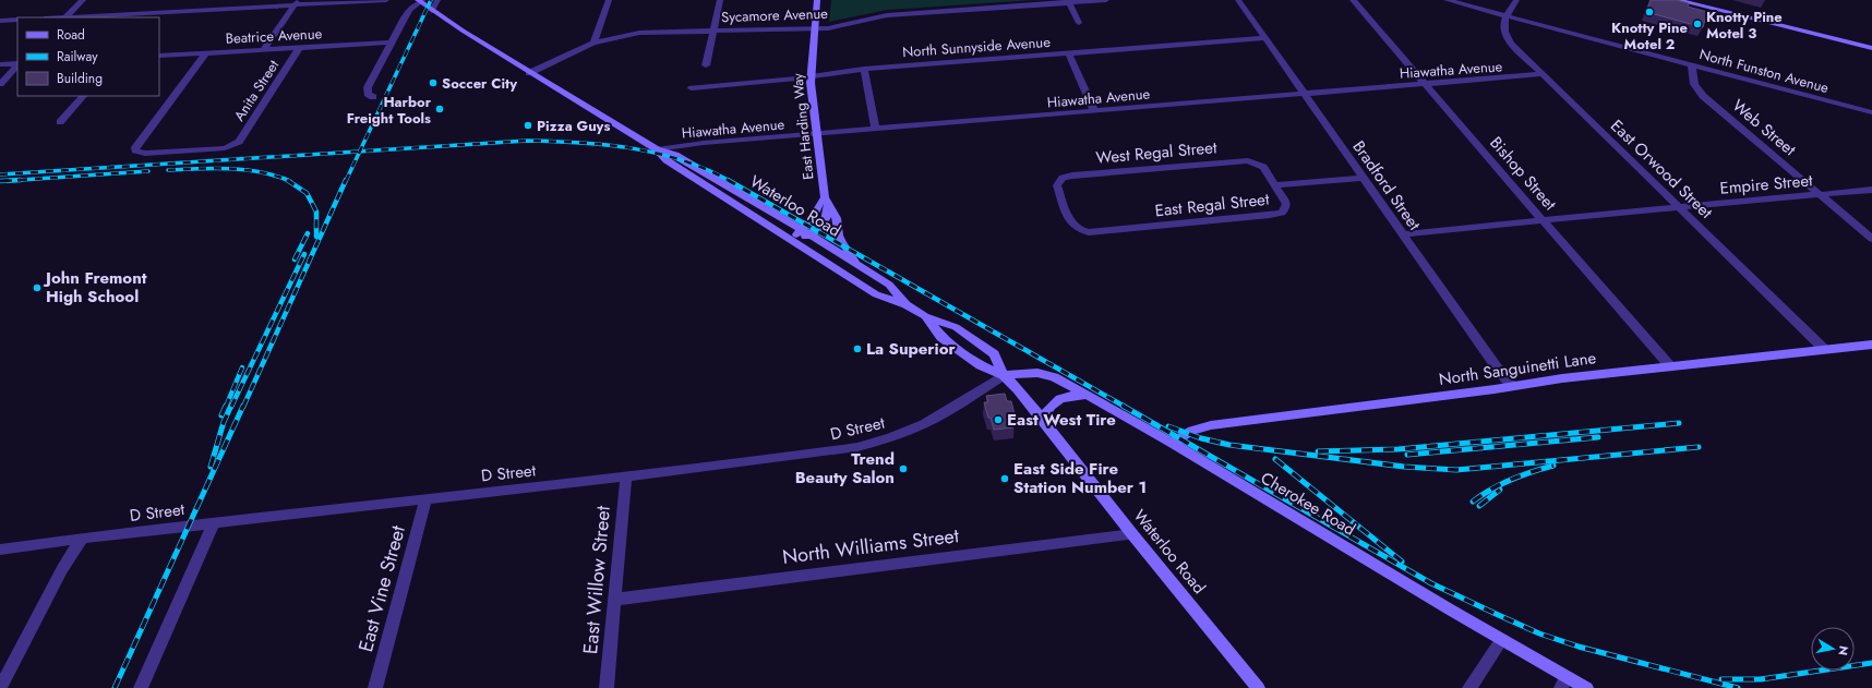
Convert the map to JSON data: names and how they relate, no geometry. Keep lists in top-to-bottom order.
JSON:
{
  "streets": {
    "main road": [
      "East Harding Way",
      "Waterloo Road",
      "North Sanguinetti Lane",
      "Cherokee Road"
    ],
    "street": [
      "Sycamore Avenue",
      "Beatrice Avenue",
      "North Sunnyside Avenue",
      "Hiawatha Avenue",
      "North Funston Avenue",
      "Anita Street",
      "Web Street",
      "West Regal Street",
      "East Orwood Street",
      "Bishop Street",
      "Empire Street",
      "Bradford Street",
      "East Regal Street",
      "D Street",
      "North Williams Street",
      "East Willow Street",
      "East Vine Street"
    ]
  },
  "crossings": [
    ["Sycamore Avenue", "East Harding Way"],
    ["Sycamore Avenue", "Waterloo Road"],
    ["Beatrice Avenue", "Anita Street"],
    ["North Sunnyside Avenue", "East Harding Way"],
    ["North Sunnyside Avenue", "Bradford Street"],
    ["Hiawatha Avenue", "East Harding Way"],
    ["Hiawatha Avenue", "East Orwood Street"],
    ["Hiawatha Avenue", "Bishop Street"],
    ["Hiawatha Avenue", "Bradford Street"],
    ["Hiawatha Avenue", "Waterloo Road"],
    ["North Funston Avenue", "Web Street"],
    ["North Funston Avenue", "East Orwood Street"],
    ["East Harding Way", "Waterloo Road"],
    ["Web Street", "Empire Street"],
    ["West Regal Street", "East Regal Street"],
    ["East Orwood Street", "Empire Street"],
    ["East Orwood Street", "North Sanguinetti Lane"],
    ["Bishop Street", "Empire Street"],
    ["Bishop Street", "North Sanguinetti Lane"],
    ["Empire Street", "Bradford Street"],
    ["Bradford Street", "East Regal Street"],
    ["Bradford Street", "North Sanguinetti Lane"],
    ["Waterloo Road", "D Street"],
    ["Waterloo Road", "Cherokee Road"],
    ["Waterloo Road", "North Williams Street"],
    ["North Sanguinetti Lane", "Cherokee Road"],
    ["D Street", "Cherokee Road"],
    ["D Street", "East Willow Street"],
    ["D Street", "East Vine Street"],
    ["North Williams Street", "East Willow Street"]
  ],
  "places": [
    "Knotty Pine Motel 2",
    "Knotty Pine Motel 3",
    "Soccer City",
    "Harbor Freight Tools",
    "Pizza Guys",
    "John Fremont High School",
    "La Superior",
    "East West Tire",
    "Trend Beauty Salon",
    "East Side Fire Station Number 1"
  ],
  "legend": ["Road", "Railway", "Building"],
  "north": "right"
}
